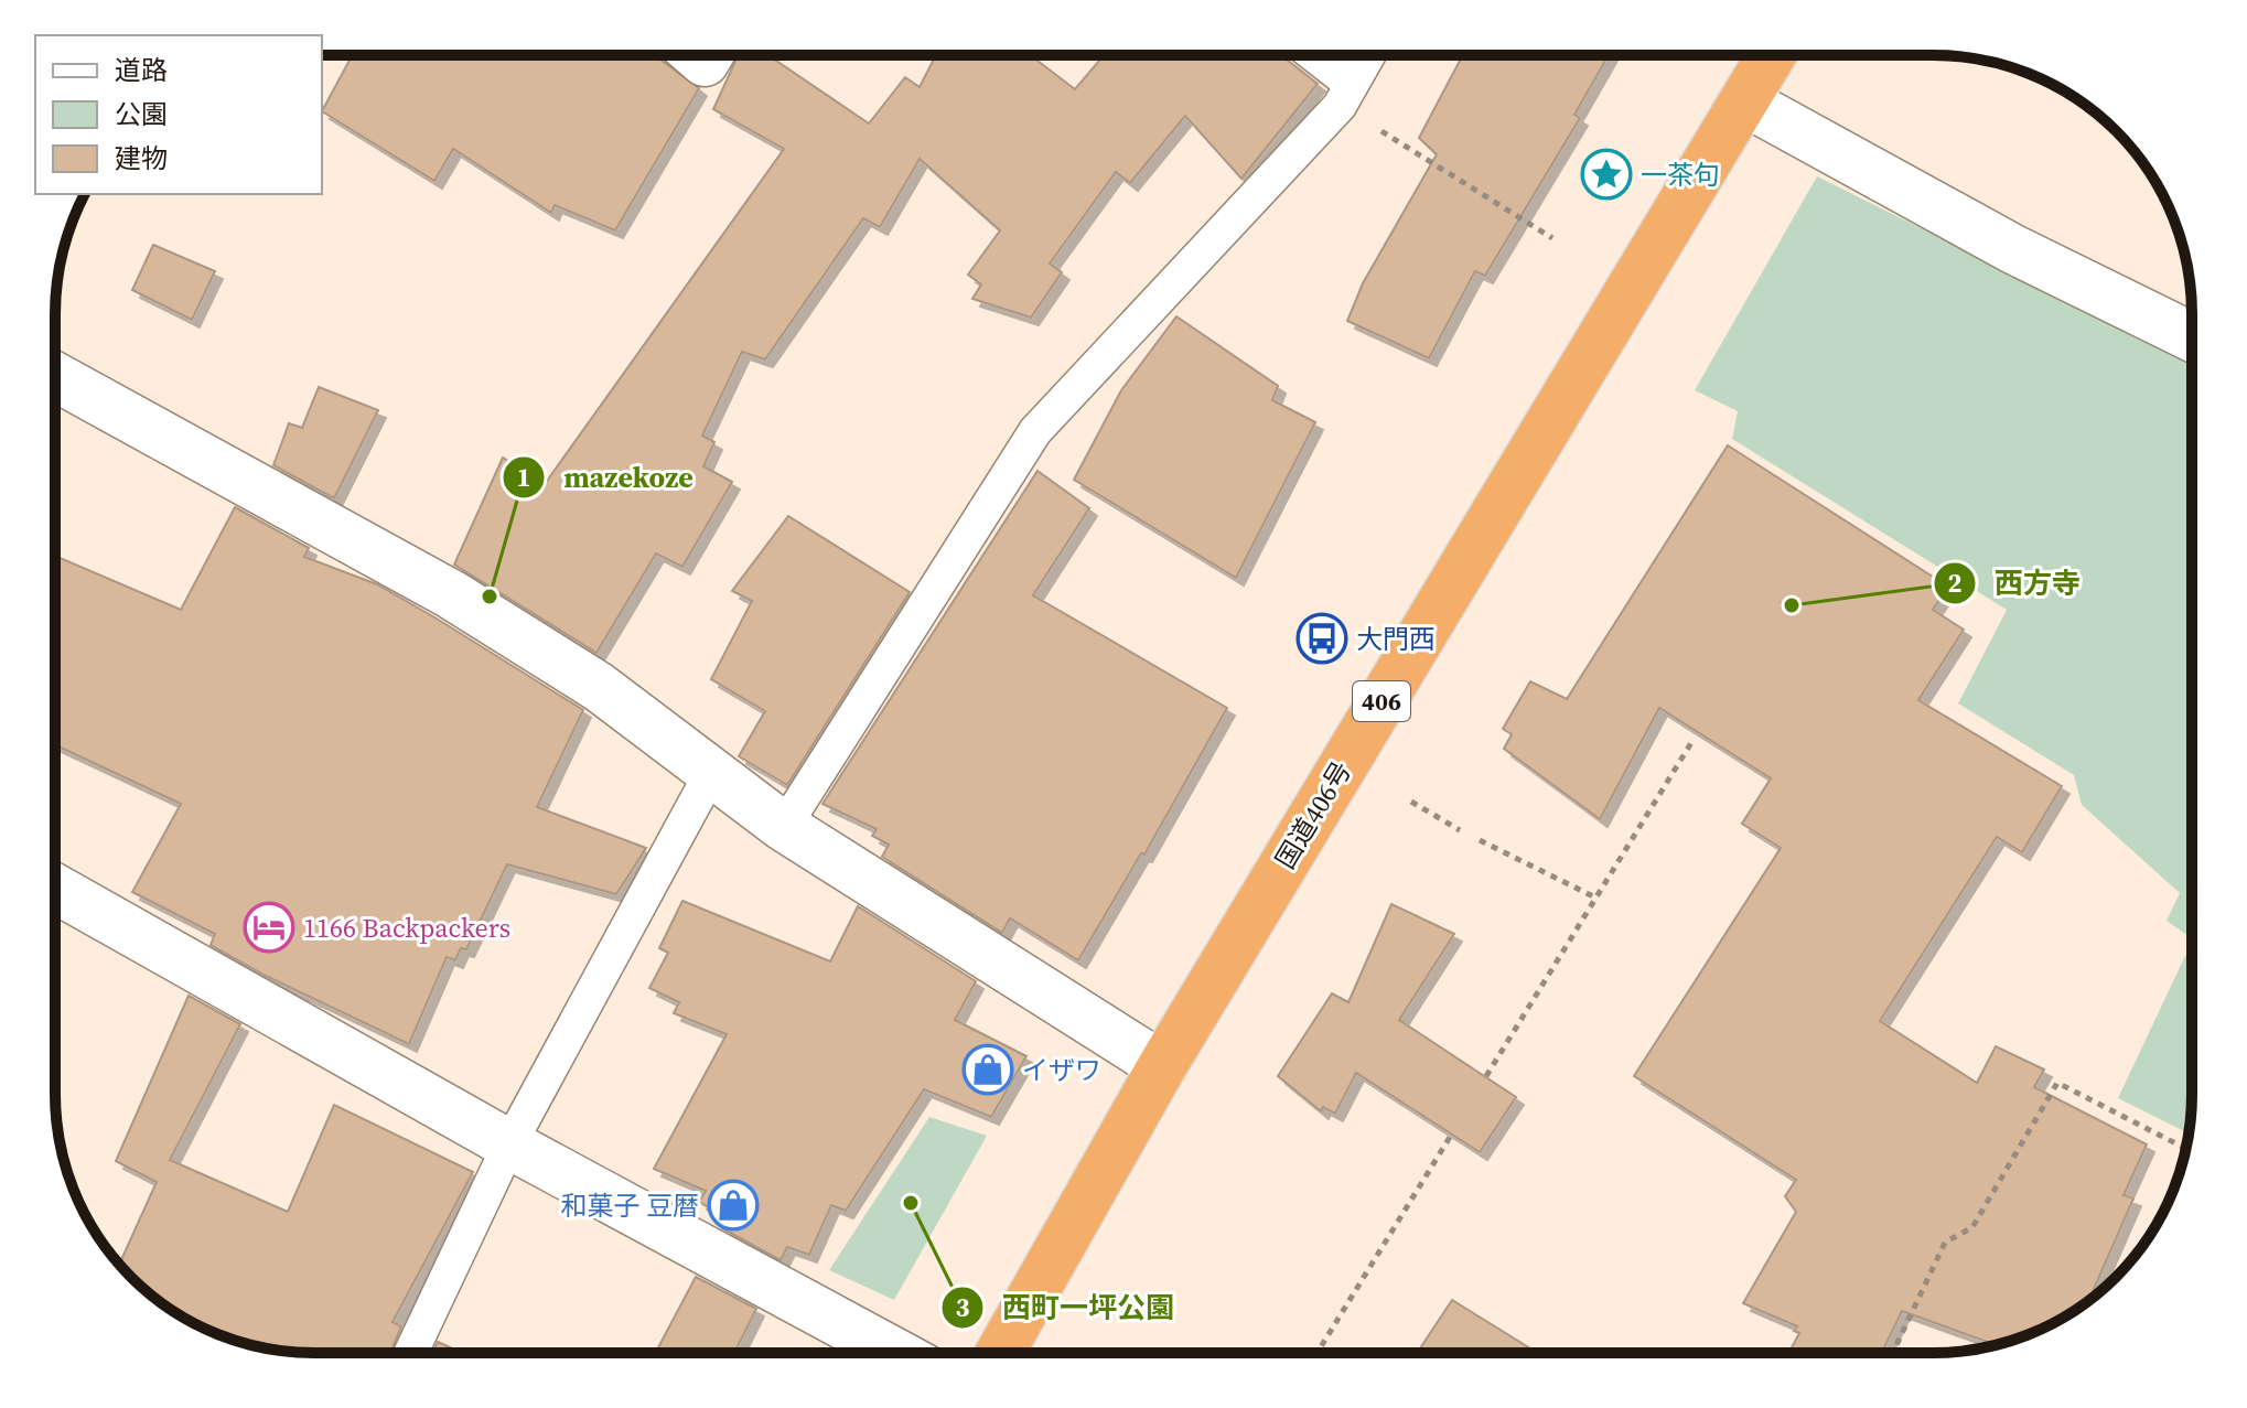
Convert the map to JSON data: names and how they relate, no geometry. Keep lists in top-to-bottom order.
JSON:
{
  "streets": {
    "highway": ["406", "国道406号"]
  },
  "places": {
    "place": ["一茶句"],
    "other": ["mazekoze", "西方寺", "西町一坪公園"],
    "bus stop": ["大門西"],
    "hotel": ["1166 Backpackers"],
    "shop": ["イザワ", "和菓子 豆暦"]
  },
  "legend": ["道路", "公園", "建物"]
}
